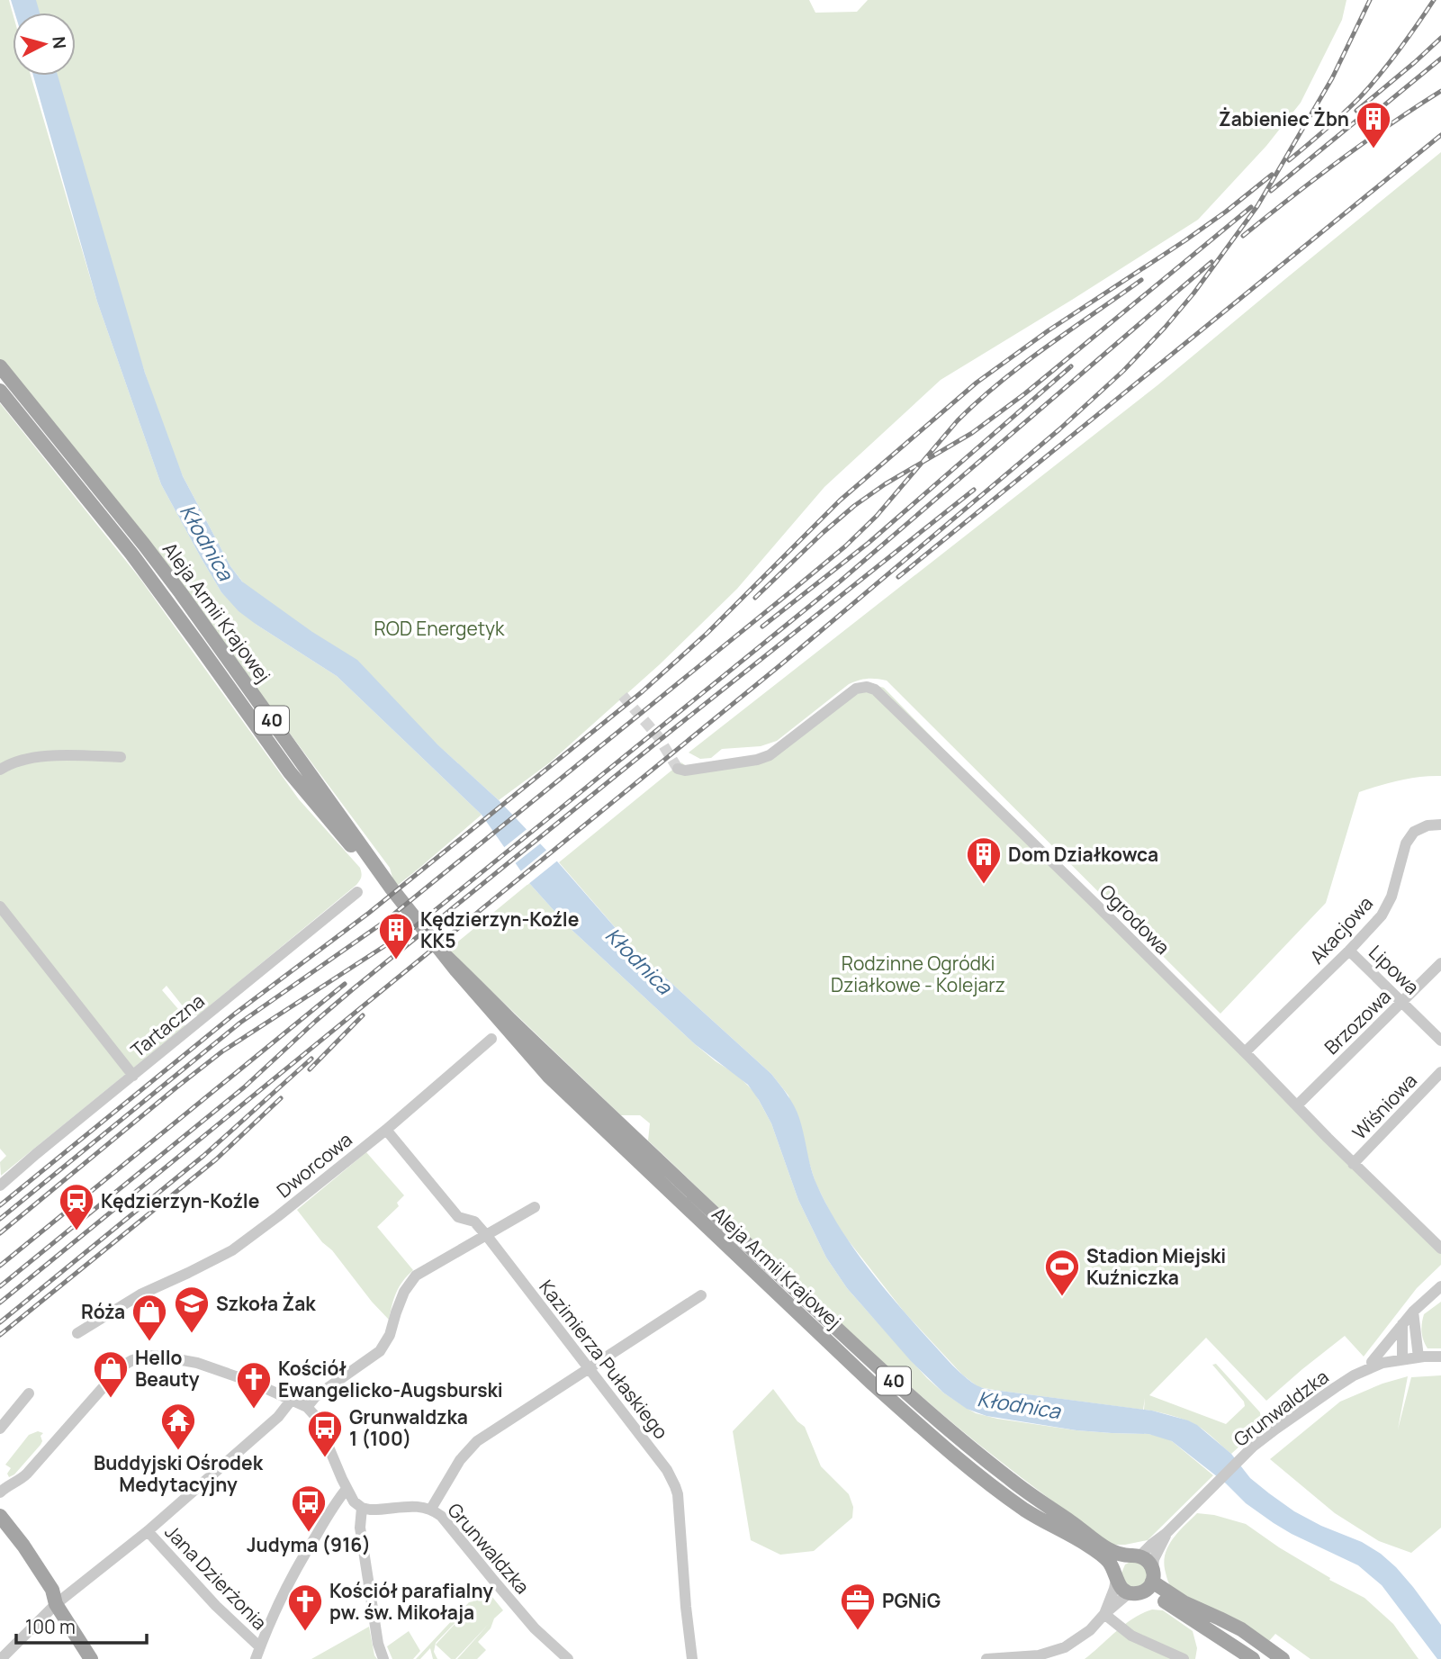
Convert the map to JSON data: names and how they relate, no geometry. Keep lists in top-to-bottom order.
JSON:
{
  "streets": {
    "main road": ["Aleja Armii Krajowej", "40"],
    "street": [
      "Ogrodowa",
      "Akacjowa",
      "Lipowa",
      "Brzozowa",
      "Tartaczna",
      "Wiśniowa",
      "Dworcowa",
      "Kazimierza Pułaskiego",
      "Grunwaldzka",
      "Jana Dzierżonia"
    ]
  },
  "crossings": [
    ["Aleja Armii Krajowej", "Grunwaldzka"],
    ["Ogrodowa", "Akacjowa"],
    ["Ogrodowa", "Brzozowa"],
    ["Ogrodowa", "Wiśniowa"],
    ["Akacjowa", "Lipowa"],
    ["Lipowa", "Brzozowa"],
    ["Dworcowa", "Kazimierza Pułaskiego"]
  ],
  "water": ["Kłodnica"],
  "parks": ["ROD Energetyk", "Rodzinne Ogródki Działkowe - Kolejarz"],
  "places": {
    "building": ["Żabieniec Żbn", "Dom Działkowca", "Kędzierzyn-Koźle KK5"],
    "station": ["Kędzierzyn-Koźle"],
    "sports": ["Stadion Miejski Kuźniczka"],
    "school or university": ["Szkoła Żak"],
    "shop": ["Róża", "Hello Beauty"],
    "church": ["Kościół Ewangelicko-Augsburski", "Kościół parafialny pw. św. Mikołaja"],
    "temple": ["Buddyjski Ośrodek Medytacyjny"],
    "bus stop": ["Grunwaldzka 1 (100)", "Judyma (916)"],
    "office": ["PGNiG"]
  },
  "scale_bar": "100 m",
  "north": "right"
}
